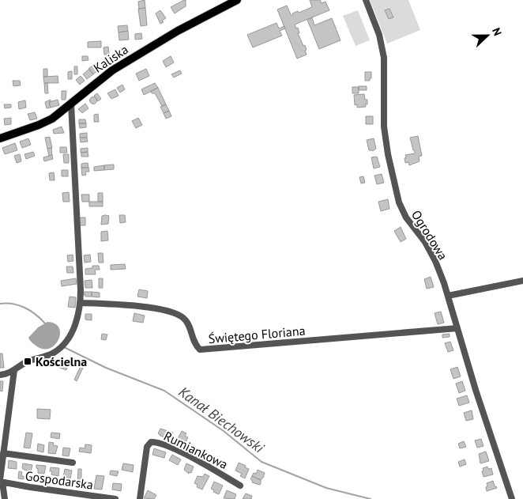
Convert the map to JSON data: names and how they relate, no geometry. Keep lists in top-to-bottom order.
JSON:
{
  "streets": {
    "main road": ["Kaliska"],
    "street": [
      "Ogrodowa",
      "Świętego Floriana",
      "Rumiankowa",
      "Gospodarska"
    ]
  },
  "crossings": [
    ["Ogrodowa", "Świętego Floriana"]
  ],
  "water": ["Kanał Biechowski"],
  "places": {
    "transit": ["Kościelna"]
  },
  "north": "right"
}
